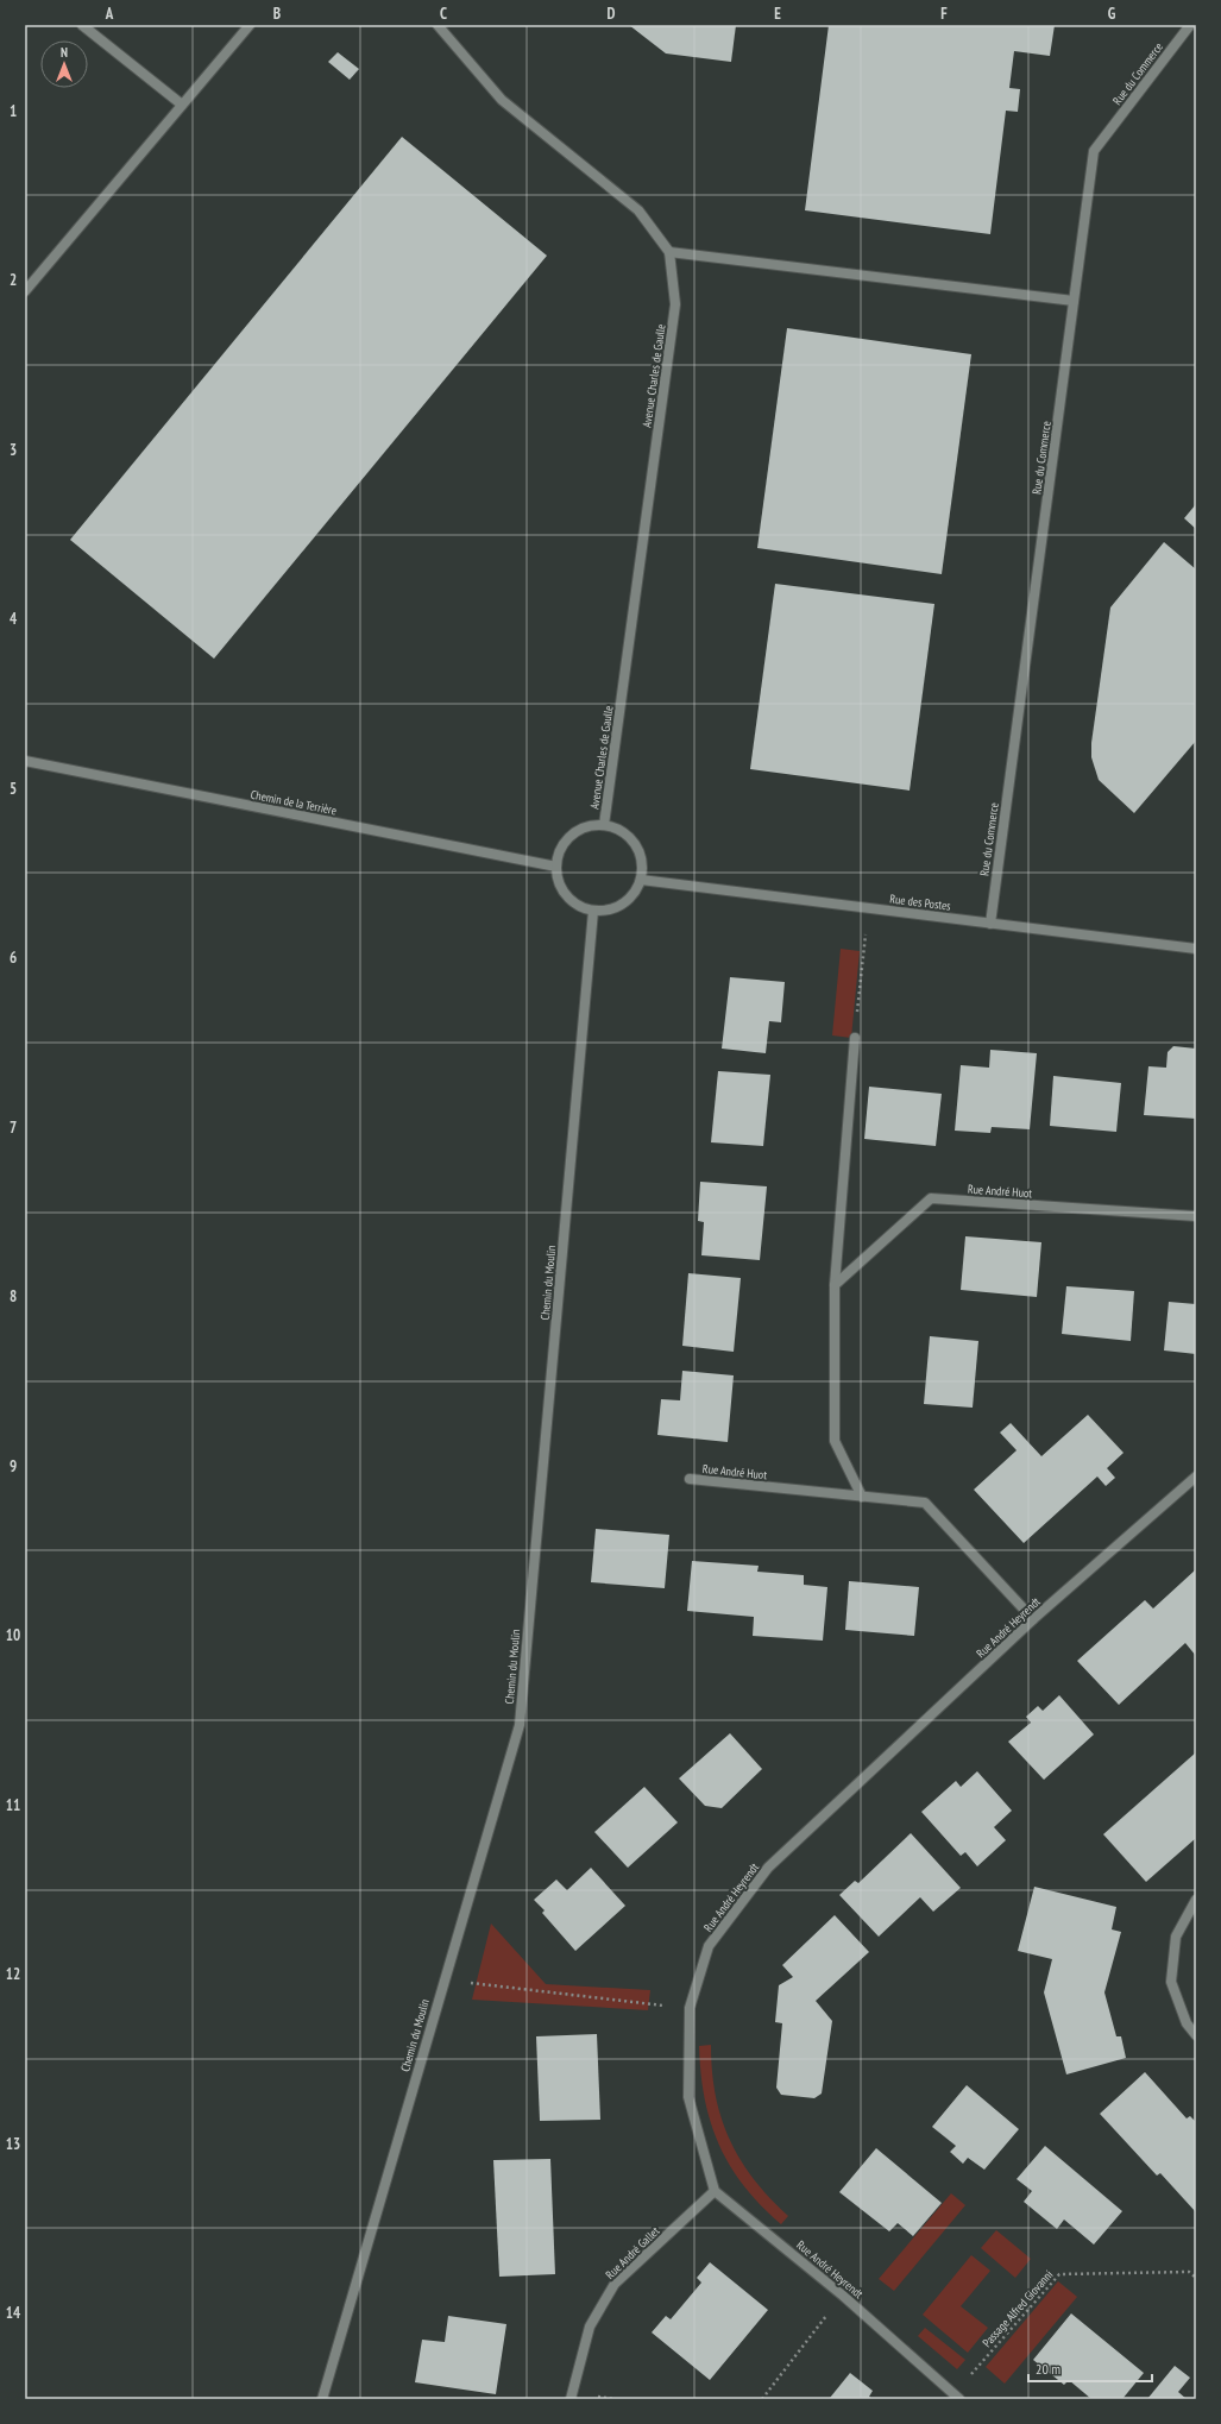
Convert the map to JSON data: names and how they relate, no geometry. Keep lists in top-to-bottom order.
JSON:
{
  "streets": {
    "street": [
      "Rue du Commerce",
      "Avenue Charles de Gaulle",
      "Chemin de la Terrière",
      "Rue des Postes",
      "Rue André Huot",
      "Chemin du Moulin",
      "Rue André Heyrendt",
      "Rue André Gallet"
    ],
    "path": ["Passage Alfred Giovanni"]
  },
  "crossings": [
    ["Rue du Commerce", "Rue des Postes"],
    ["Avenue Charles de Gaulle", "Chemin de la Terrière"],
    ["Avenue Charles de Gaulle", "Rue des Postes"],
    ["Avenue Charles de Gaulle", "Chemin du Moulin"],
    ["Chemin de la Terrière", "Rue des Postes"],
    ["Chemin de la Terrière", "Chemin du Moulin"],
    ["Rue des Postes", "Chemin du Moulin"],
    ["Rue André Huot", "Rue André Heyrendt"],
    ["Rue André Heyrendt", "Rue André Gallet"],
    ["Rue André Heyrendt", "Passage Alfred Giovanni"]
  ],
  "scale_bar": "20 m",
  "north": "top",
  "grid": {
    "columns": [
      "A",
      "B",
      "C",
      "D",
      "E",
      "F",
      "G"
    ],
    "rows": [
      "1",
      "2",
      "3",
      "4",
      "5",
      "6",
      "7",
      "8",
      "9",
      "10",
      "11",
      "12",
      "13",
      "14"
    ]
  }
}
